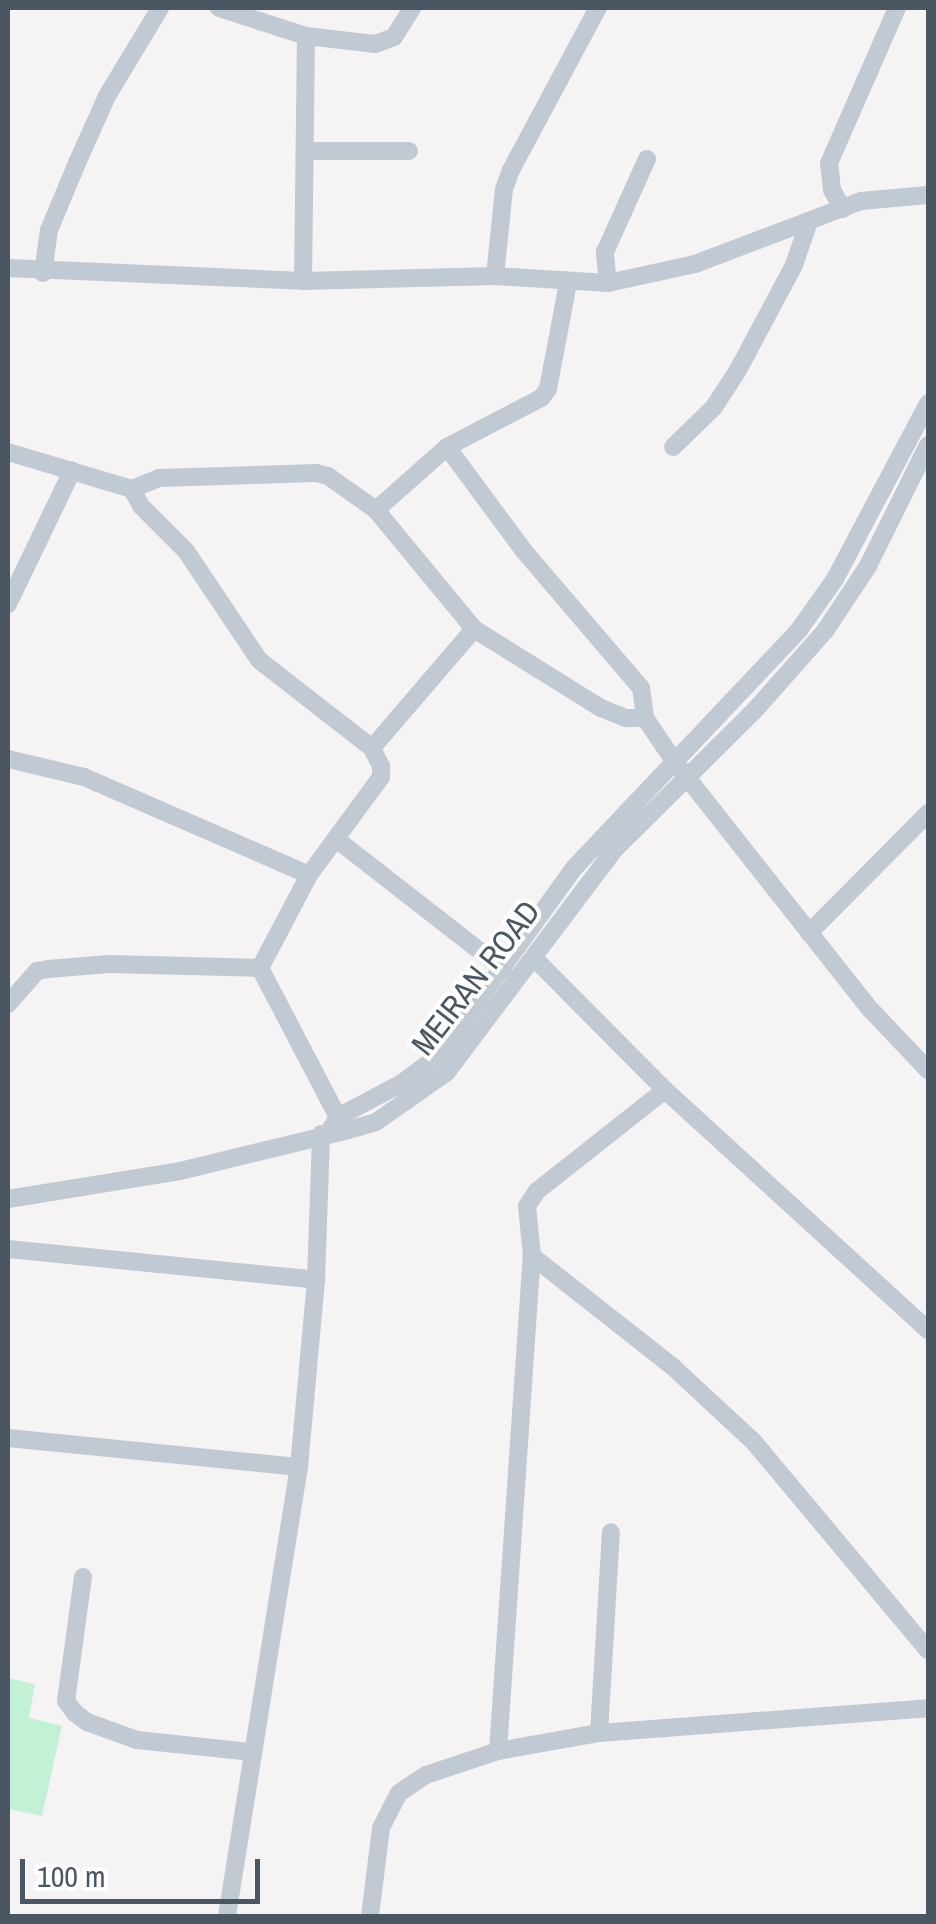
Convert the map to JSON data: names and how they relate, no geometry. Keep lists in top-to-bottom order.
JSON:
{
  "streets": {
    "street": ["MEIRAN ROAD"]
  },
  "scale_bar": "100 m"
}
